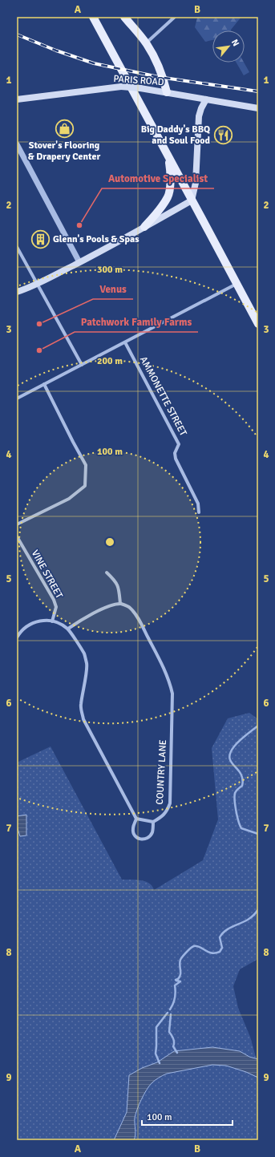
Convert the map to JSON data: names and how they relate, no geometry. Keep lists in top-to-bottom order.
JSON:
{
  "streets": {
    "main road": ["PARIS ROAD"],
    "street": ["AMMONETTE STREET", "VINE STREET", "COUNTRY LANE"]
  },
  "places": {
    "shop": ["Stover's Flooring & Drapery Center"],
    "restaurant": ["Big Daddy's BBQ and Soul Food"],
    "other": ["Automotive Specialist", "Venus", "Patchwork Family Farms"],
    "building": ["Glenn's Pools & Spas"]
  },
  "scale_bar": "100 m",
  "north": "top right",
  "grid": {
    "columns": ["A", "B"],
    "rows": [
      "1",
      "2",
      "3",
      "4",
      "5",
      "6",
      "7",
      "8",
      "9"
    ]
  },
  "rings": ["300 m", "200 m", "100 m"]
}
